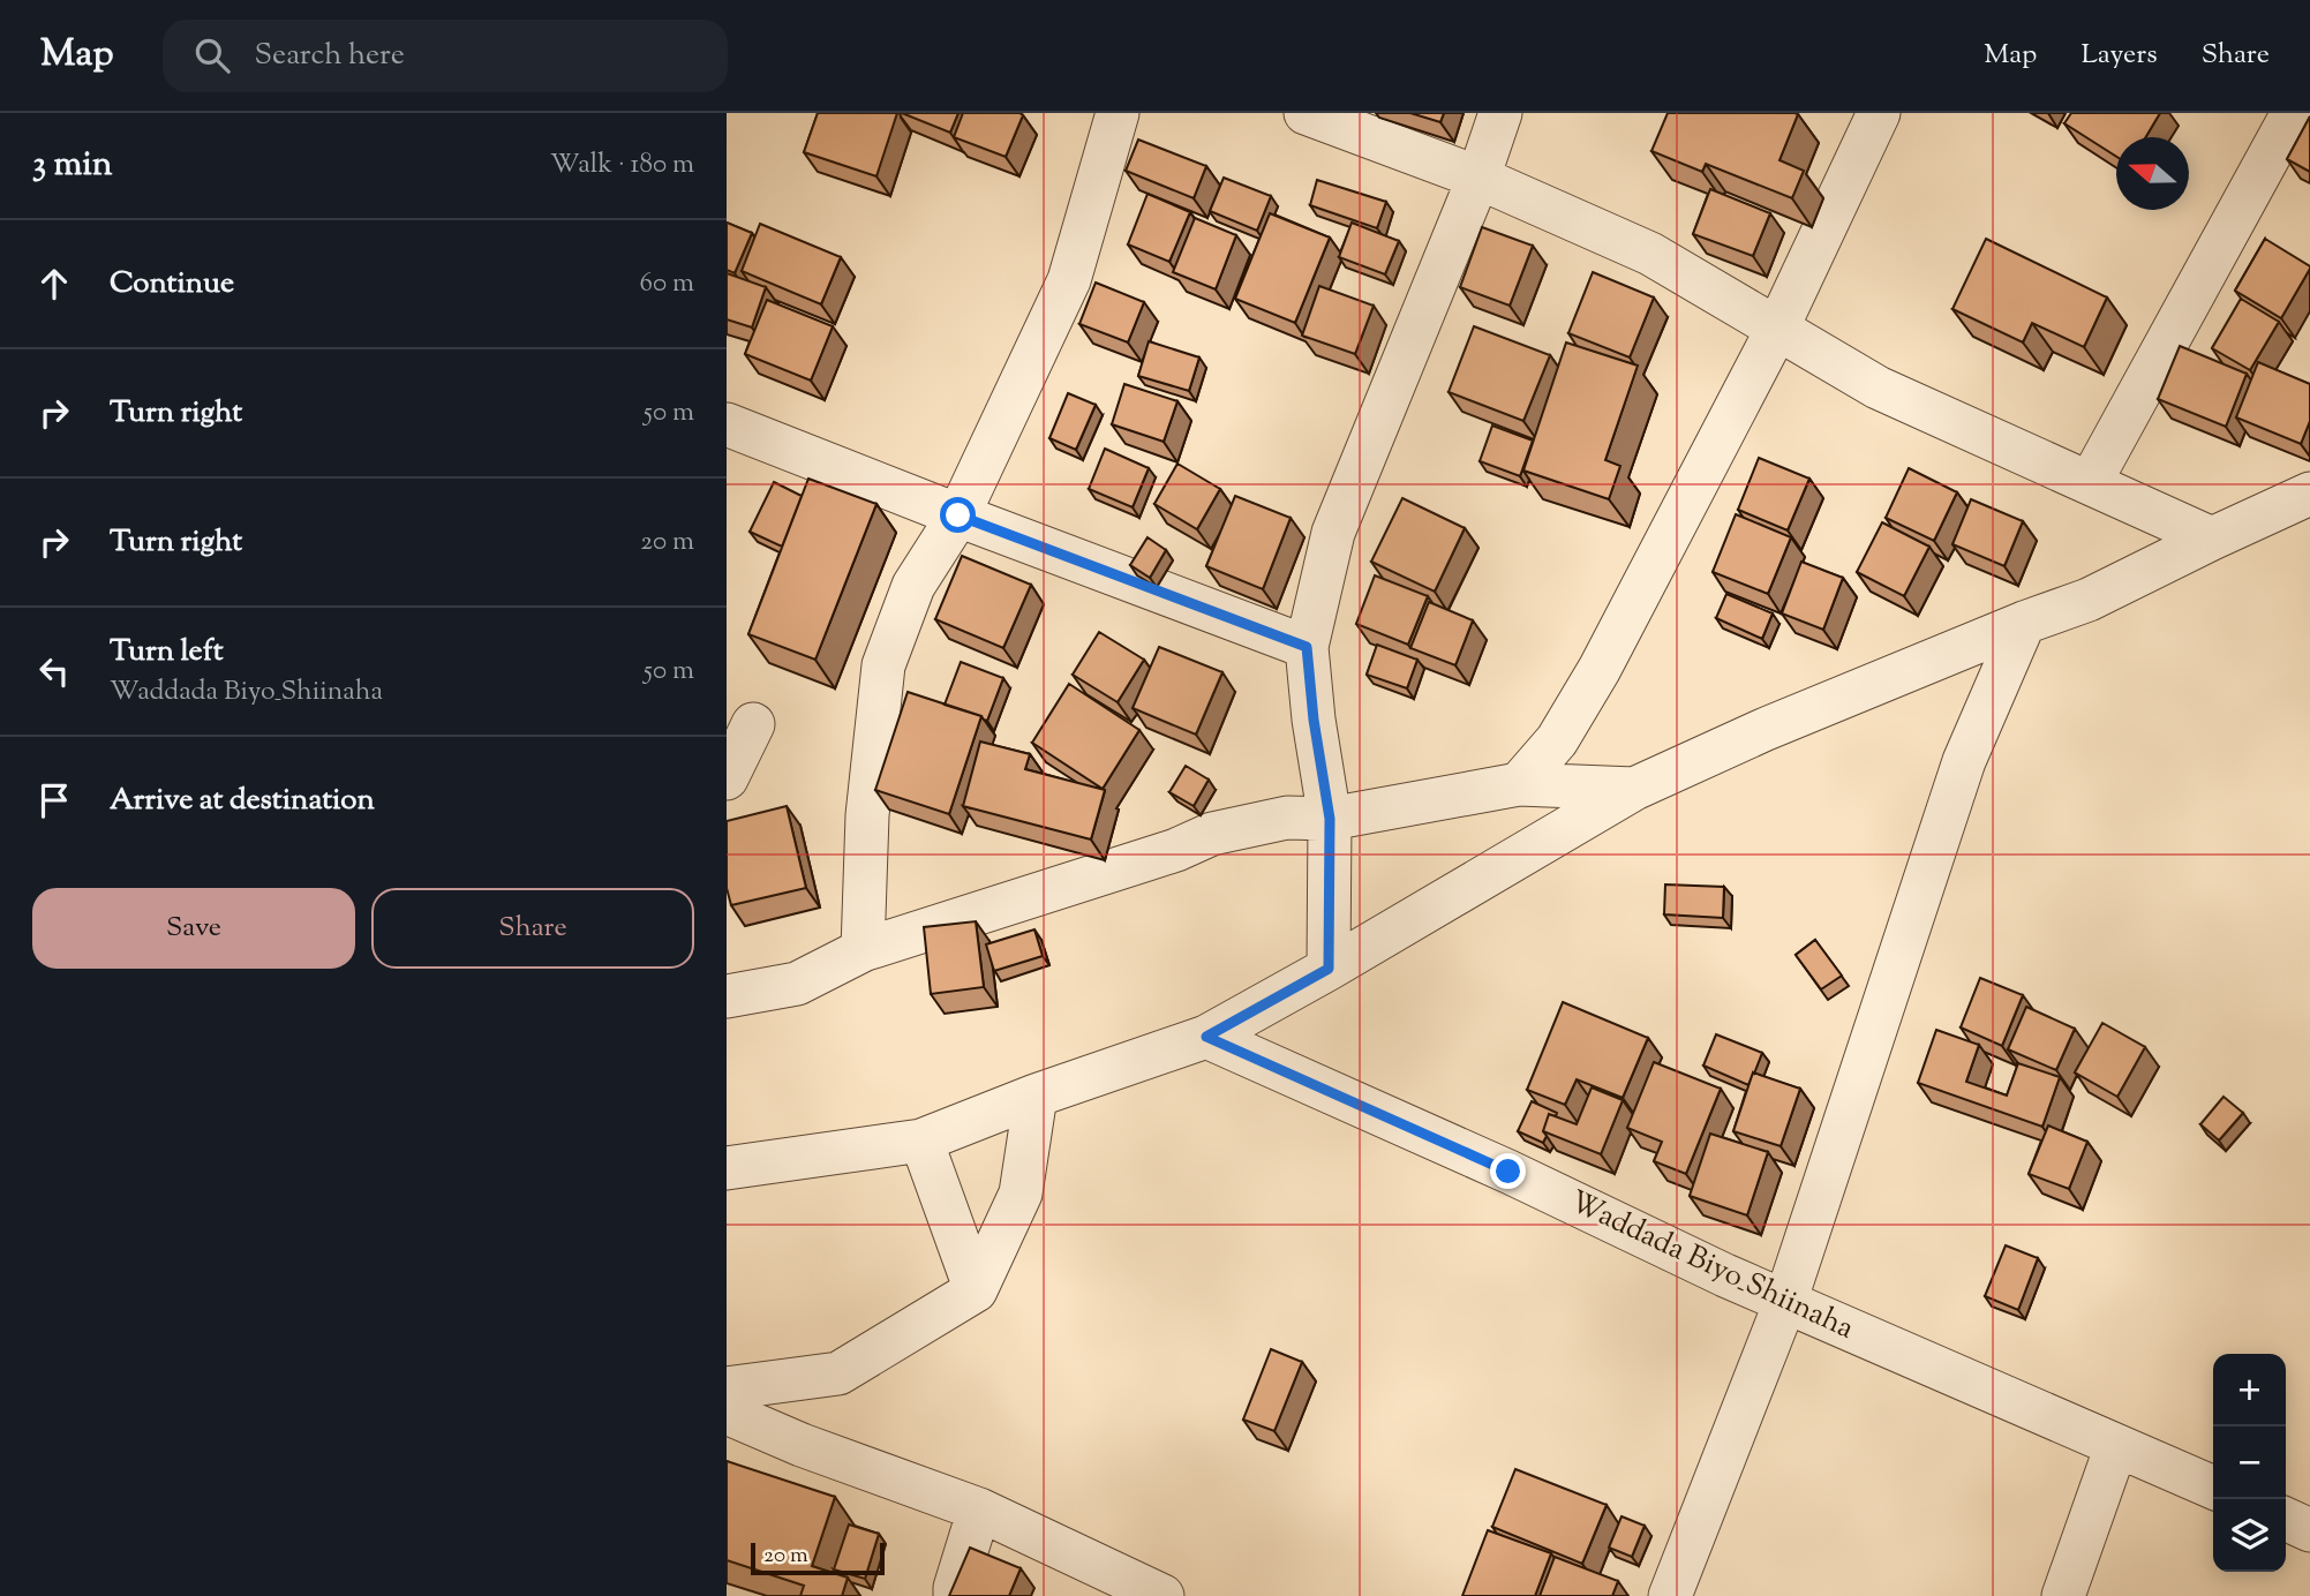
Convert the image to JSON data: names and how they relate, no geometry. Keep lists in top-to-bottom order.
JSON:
{
  "streets": {
    "street": ["Waddada Biyo_Shiinaha"]
  },
  "scale_bar": "20 m",
  "north": "left",
  "page": {
    "header": "Map",
    "search": "Search here",
    "nav": ["Map", "Layers", "Share"],
    "heading": ["3 min", "Walk · 180 m"],
    "list": [
      ["Continue", "60 m"],
      ["Turn right", "50 m"],
      ["Turn right", "20 m"],
      ["Turn left", "Waddada Biyo_Shiinaha", "50 m"],
      "Arrive at destination"
    ],
    "buttons": ["Save", "Share"],
    "map_buttons": ["+", "−"],
    "scale": "20 m"
  }
}
